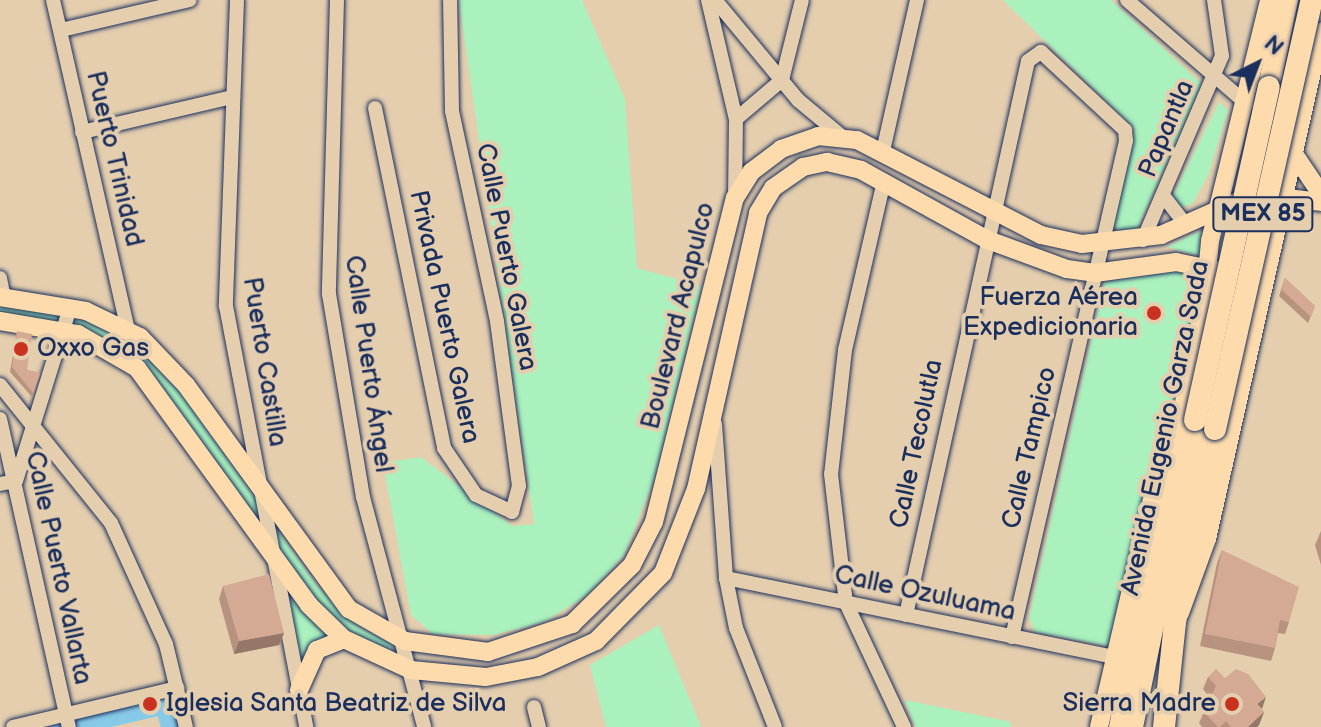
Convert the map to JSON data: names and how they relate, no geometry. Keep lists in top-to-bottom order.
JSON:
{
  "streets": {
    "highway": ["MEX 85", "Avenida Eugenio Garza Sada"],
    "main road": ["Boulevard Acapulco"],
    "street": [
      "Papantla",
      "Puerto Trinidad",
      "Calle Puerto Galera",
      "Privada Puerto Galera",
      "Puerto Castilla",
      "Calle Puerto Ángel",
      "Calle Tecolutla",
      "Calle Tampico",
      "Calle Puerto Vallarta",
      "Calle Ozuluama"
    ]
  },
  "crossings": [
    ["Calle Puerto Galera", "Privada Puerto Galera"],
    ["Boulevard Acapulco", "Calle Puerto Ángel"],
    ["Calle Tecolutla", "Calle Tampico"],
    ["Calle Tecolutla", "Calle Ozuluama"],
    ["Calle Tampico", "Calle Ozuluama"]
  ],
  "places": [
    "Fuerza Aérea Expedicionaria",
    "Oxxo Gas",
    "Iglesia Santa Beatriz de Silva",
    "Sierra Madre"
  ],
  "north": "top right"
}
